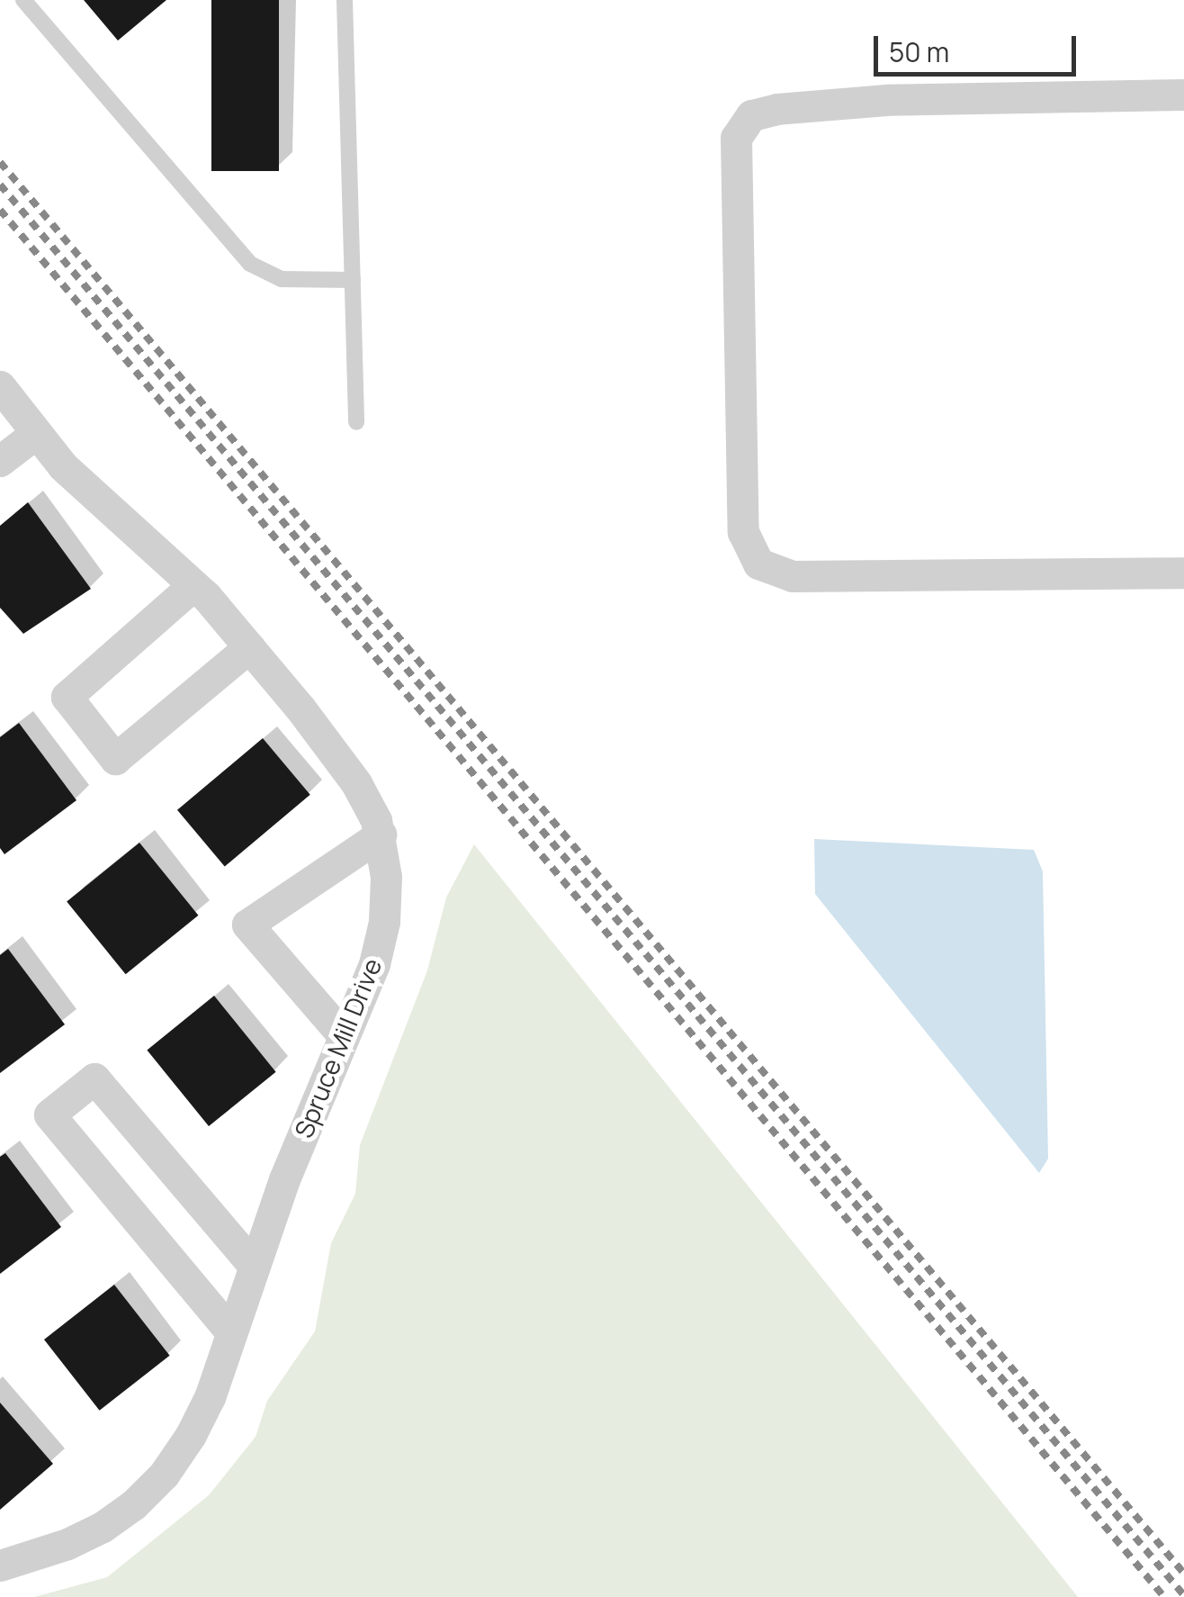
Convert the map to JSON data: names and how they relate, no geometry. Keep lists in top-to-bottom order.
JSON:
{
  "streets": {
    "street": ["Spruce Mill Drive"]
  },
  "scale_bar": "50 m"
}
